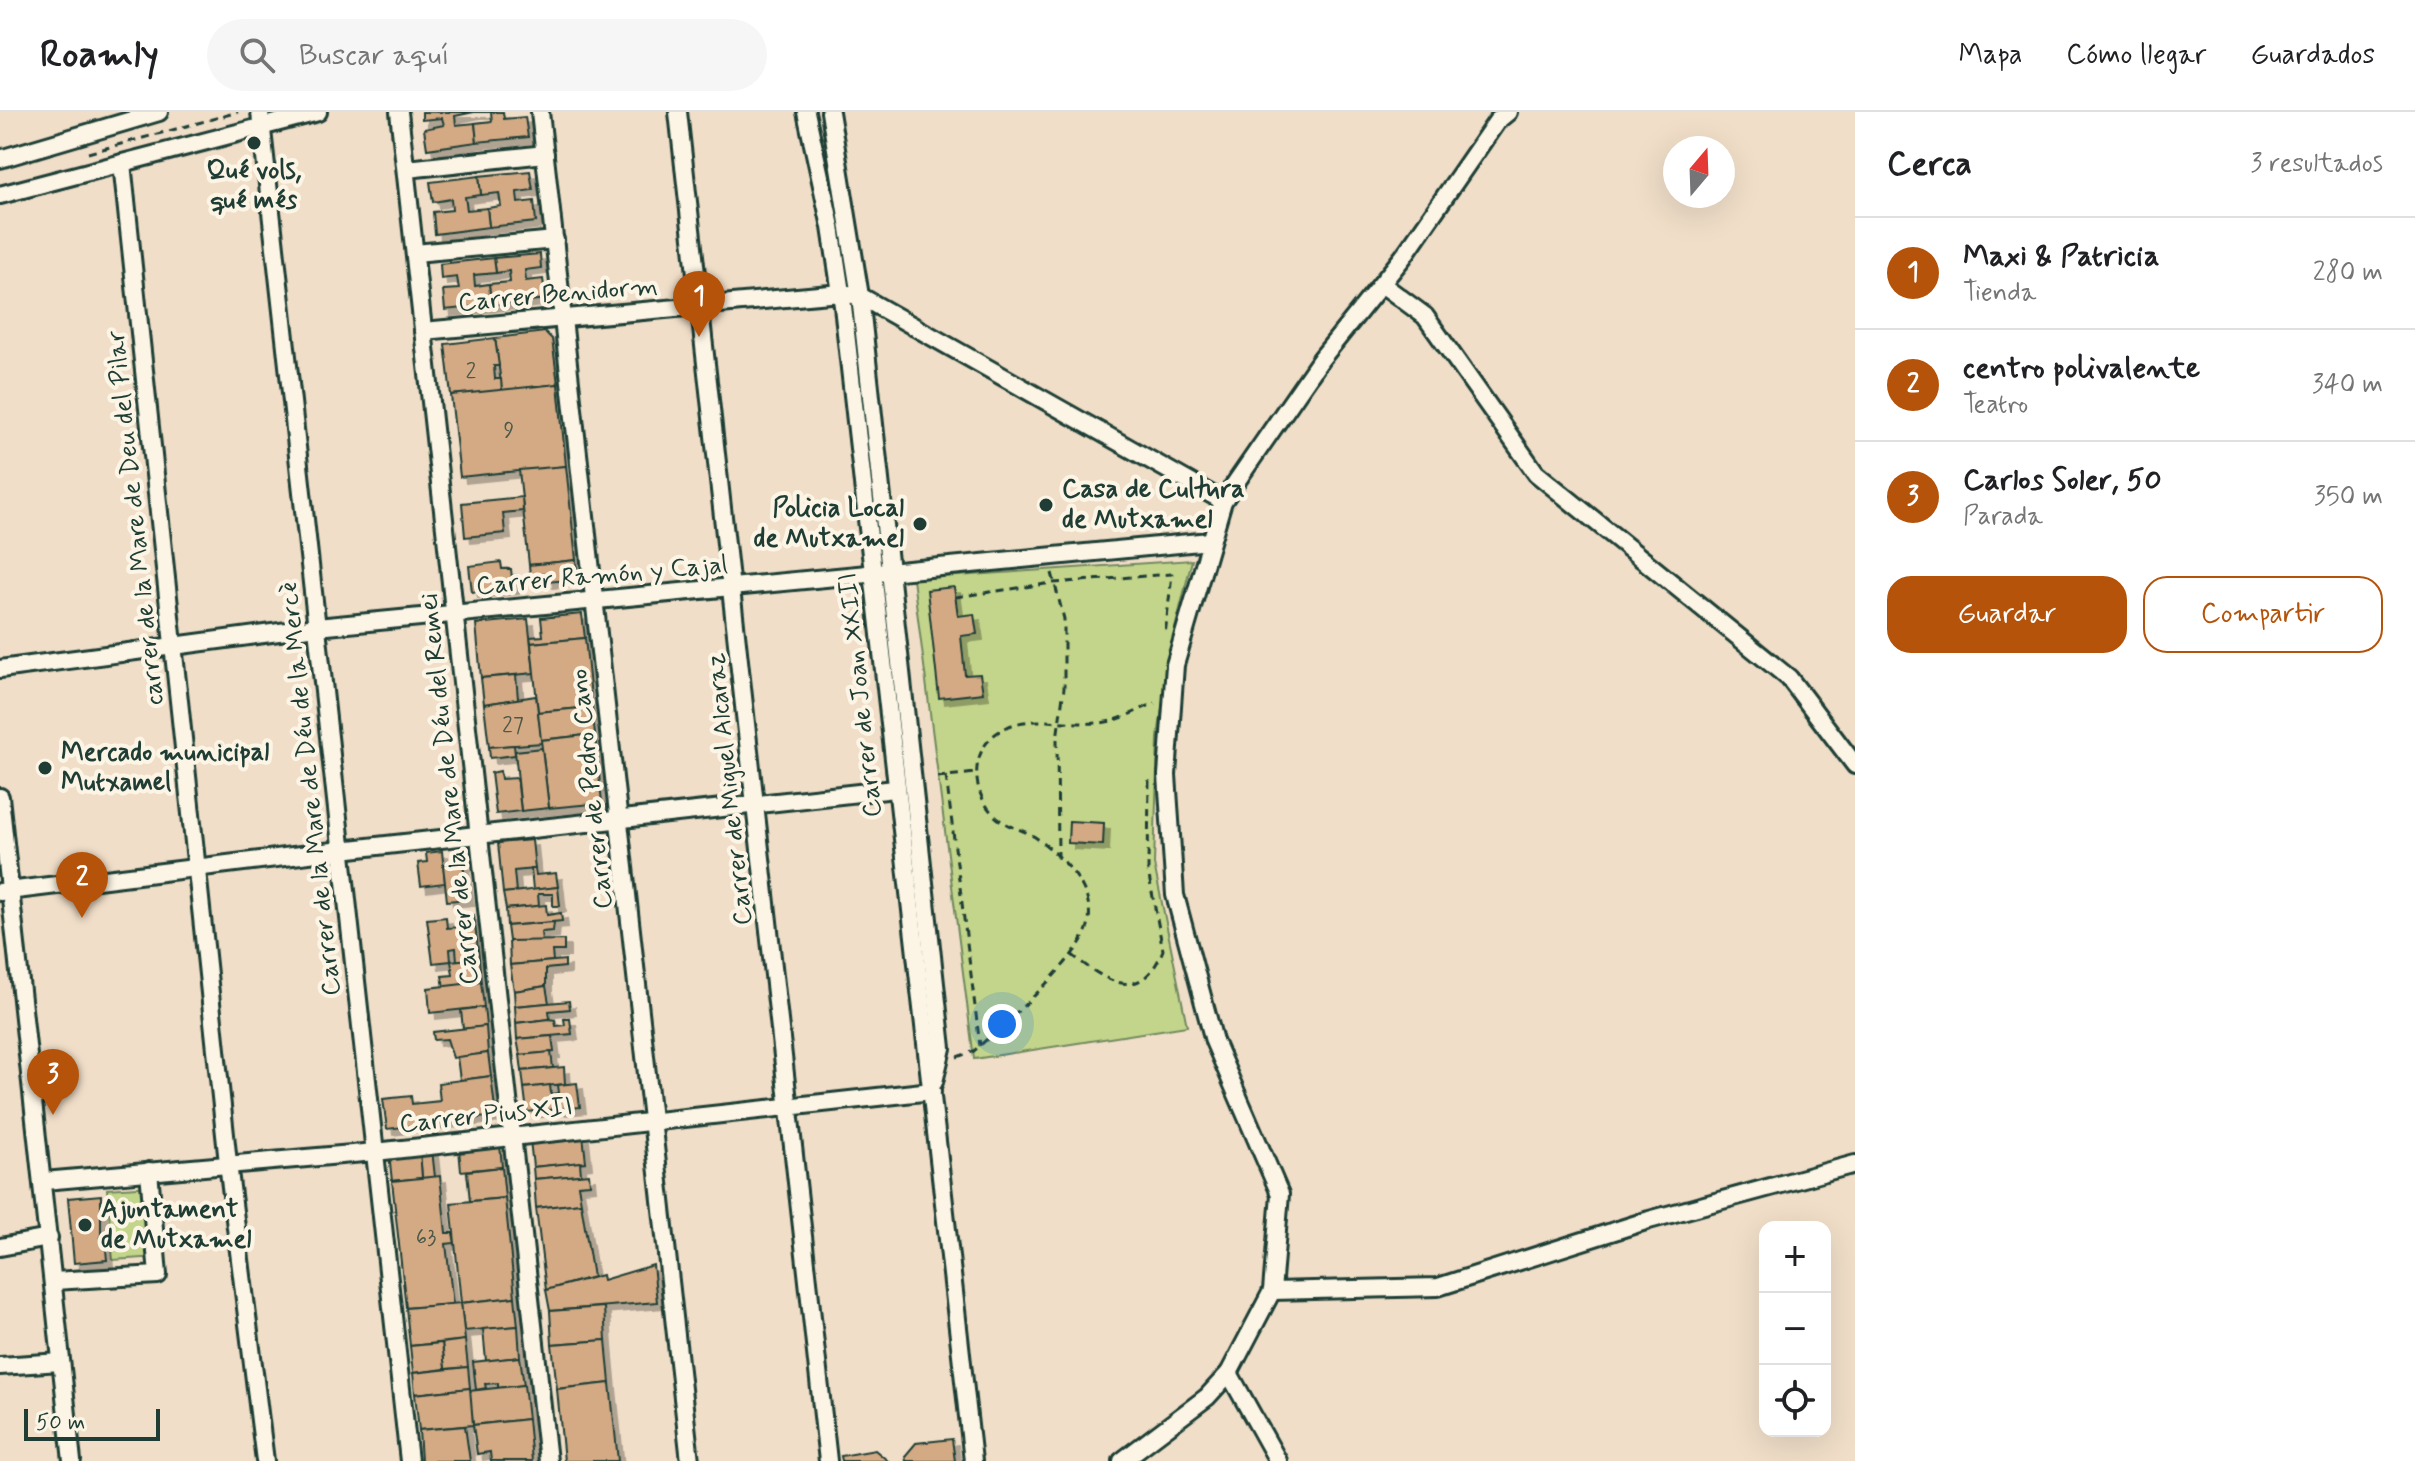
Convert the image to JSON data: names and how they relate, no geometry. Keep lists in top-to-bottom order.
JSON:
{
  "streets": {
    "street": [
      "Carrer Benidorm",
      "carrer de la Mare de Deu del Pilar",
      "Carrer Ramón y Cajal",
      "Carrer de Joan XXIII",
      "Carrer de la Mare de Déu de la Mercè",
      "Carrer de la Mare de Déu del Remei",
      "Carrer de Pedro Cano",
      "Carrer de Miguel Alcaraz",
      "Carrer Pius XII"
    ]
  },
  "crossings": [
    ["Carrer Benidorm", "Carrer de Joan XXIII"],
    ["Carrer Benidorm", "Carrer de la Mare de Déu del Remei"],
    ["Carrer Benidorm", "Carrer de Pedro Cano"],
    ["Carrer Benidorm", "Carrer de Miguel Alcaraz"],
    ["carrer de la Mare de Deu del Pilar", "Carrer Ramón y Cajal"],
    ["carrer de la Mare de Deu del Pilar", "Carrer Pius XII"],
    ["Carrer Ramón y Cajal", "Carrer de Joan XXIII"],
    ["Carrer Ramón y Cajal", "Carrer de la Mare de Déu de la Mercè"],
    ["Carrer Ramón y Cajal", "Carrer de la Mare de Déu del Remei"],
    ["Carrer Ramón y Cajal", "Carrer de Pedro Cano"],
    ["Carrer Ramón y Cajal", "Carrer de Miguel Alcaraz"],
    ["Carrer de Joan XXIII", "Carrer Pius XII"],
    ["Carrer de la Mare de Déu de la Mercè", "Carrer Pius XII"],
    ["Carrer de la Mare de Déu del Remei", "Carrer Pius XII"],
    ["Carrer de Pedro Cano", "Carrer Pius XII"],
    ["Carrer de Miguel Alcaraz", "Carrer Pius XII"]
  ],
  "places": [
    "Qué vols, qué més",
    "Casa de Cultura de Mutxamel",
    "Policia Local de Mutxamel",
    "Mercado municipal Mutxamel",
    "Ajuntament de Mutxamel"
  ],
  "house_numbers": [
    "2",
    "9",
    "27",
    "63"
  ],
  "scale_bar": "50 m",
  "north": "top",
  "page": {
    "header": "Roamly",
    "search": "Buscar aquí",
    "nav": ["Mapa", "Cómo llegar", "Guardados"],
    "heading": ["Cerca", "3 resultados"],
    "list": [
      {
        "mark": "1",
        "name": "Maxi & Patricia",
        "note": "Tienda",
        "value": "280 m"
      },
      {
        "mark": "2",
        "name": "centro polivalente",
        "note": "Teatro",
        "value": "340 m"
      },
      {
        "mark": "3",
        "name": "Carlos Soler, 50",
        "note": "Parada",
        "value": "350 m"
      }
    ],
    "pins": ["1", "2", "3"],
    "buttons": ["Guardar", "Compartir"],
    "map_buttons": ["+", "−"],
    "scale": "50 m"
  }
}
